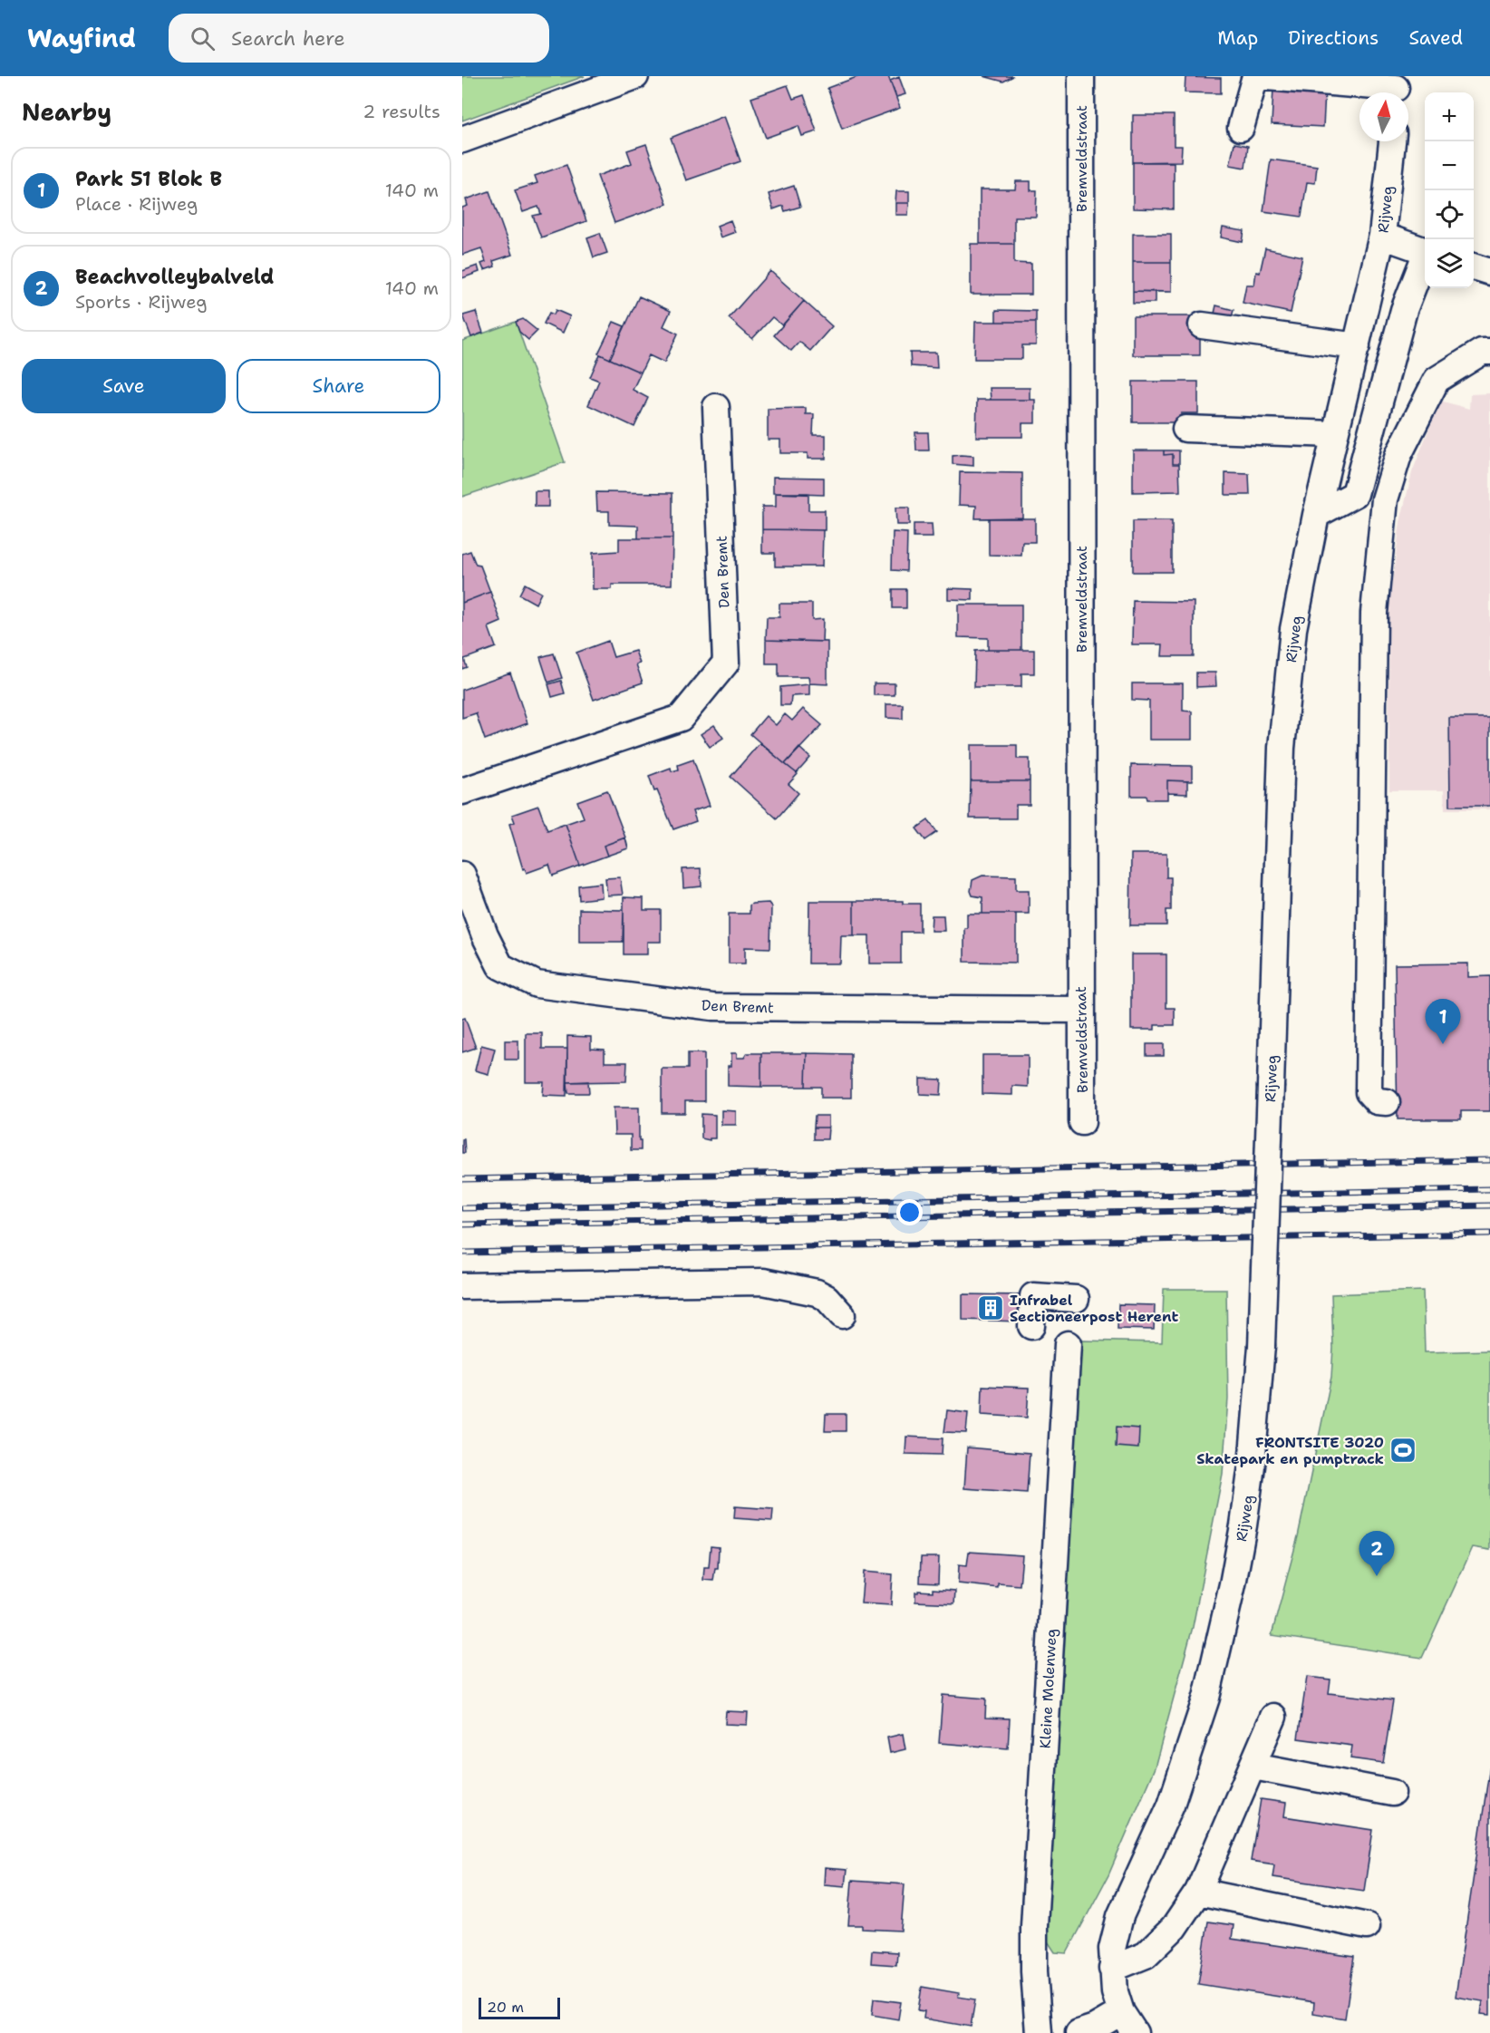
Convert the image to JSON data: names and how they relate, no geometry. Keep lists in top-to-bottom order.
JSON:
{
  "streets": {
    "street": [
      "Bremveldstraat",
      "Rijweg",
      "Den Bremt",
      "Kleine Molenweg"
    ]
  },
  "crossings": [
    ["Bremveldstraat", "Den Bremt"]
  ],
  "places": {
    "building": ["Infrabel Sectioneerpost Herent"],
    "sports": ["FRONTSITE 3020 Skatepark en pumptrack"]
  },
  "scale_bar": "20 m",
  "north": "top",
  "page": {
    "header": "Wayfind",
    "search": "Search here",
    "nav": ["Map", "Directions", "Saved"],
    "heading": ["Nearby", "2 results"],
    "map_buttons": ["+", "−"],
    "list": [
      {
        "mark": "1",
        "name": "Park 51 Blok B",
        "note": "Place · Rijweg",
        "value": "140 m"
      },
      {
        "mark": "2",
        "name": "Beachvolleybalveld",
        "note": "Sports · Rijweg",
        "value": "140 m"
      }
    ],
    "buttons": ["Save", "Share"],
    "pins": ["1", "2"],
    "scale": "20 m"
  }
}
